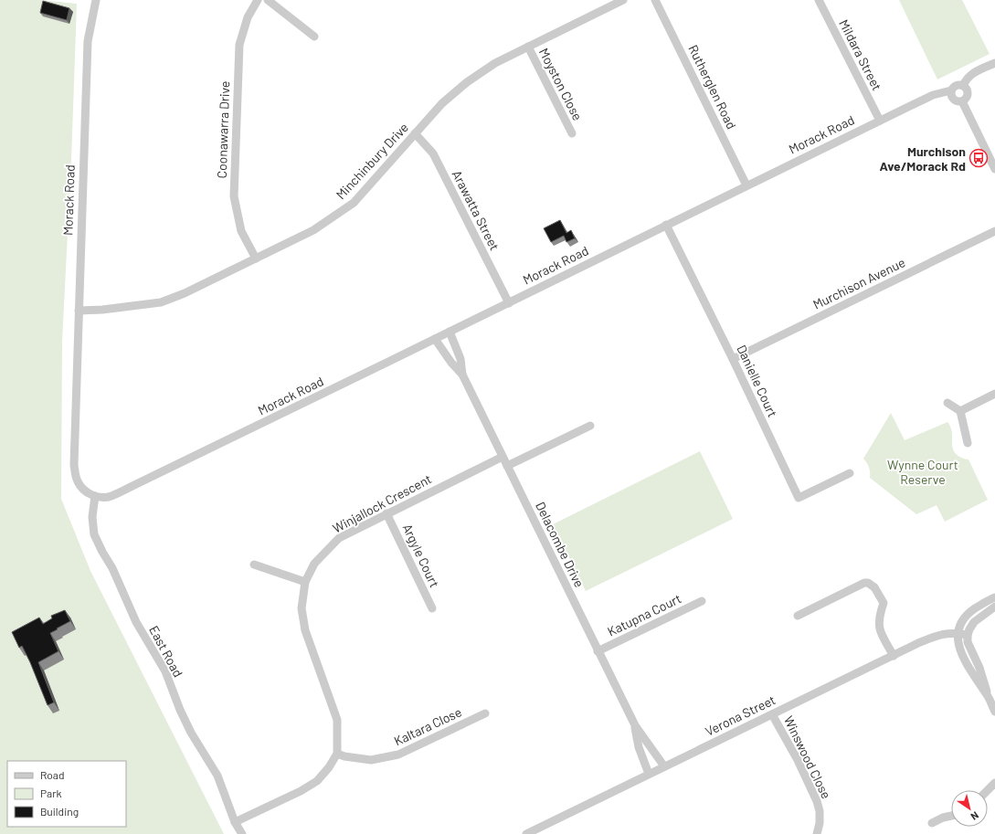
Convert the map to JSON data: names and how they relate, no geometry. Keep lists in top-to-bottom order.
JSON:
{
  "streets": {
    "street": [
      "Mildara Street",
      "Moyston Close",
      "Rutherglen Road",
      "Coonawarra Drive",
      "Morack Road",
      "Minchinbury Drive",
      "Arawatta Street",
      "Murchison Avenue",
      "Danielle Court",
      "Winjallock Crescent",
      "Delacombe Drive",
      "Argyle Court",
      "Katupna Court",
      "East Road",
      "Verona Street",
      "Kaltara Close",
      "Winswood Close"
    ]
  },
  "crossings": [
    ["Mildara Street", "Morack Road"],
    ["Moyston Close", "Minchinbury Drive"],
    ["Rutherglen Road", "Morack Road"],
    ["Coonawarra Drive", "Minchinbury Drive"],
    ["Morack Road", "Minchinbury Drive"],
    ["Morack Road", "Arawatta Street"],
    ["Morack Road", "Danielle Court"],
    ["Morack Road", "Delacombe Drive"],
    ["Morack Road", "East Road"],
    ["Minchinbury Drive", "Arawatta Street"],
    ["Murchison Avenue", "Danielle Court"],
    ["Winjallock Crescent", "Delacombe Drive"],
    ["Winjallock Crescent", "Argyle Court"],
    ["Winjallock Crescent", "Kaltara Close"],
    ["Delacombe Drive", "Katupna Court"],
    ["Delacombe Drive", "Verona Street"],
    ["Verona Street", "Winswood Close"]
  ],
  "parks": ["Wynne Court Reserve"],
  "places": {
    "bus stop": ["Murchison Ave/Morack Rd"]
  },
  "legend": ["Road", "Park", "Building"],
  "north": "bottom right"
}
